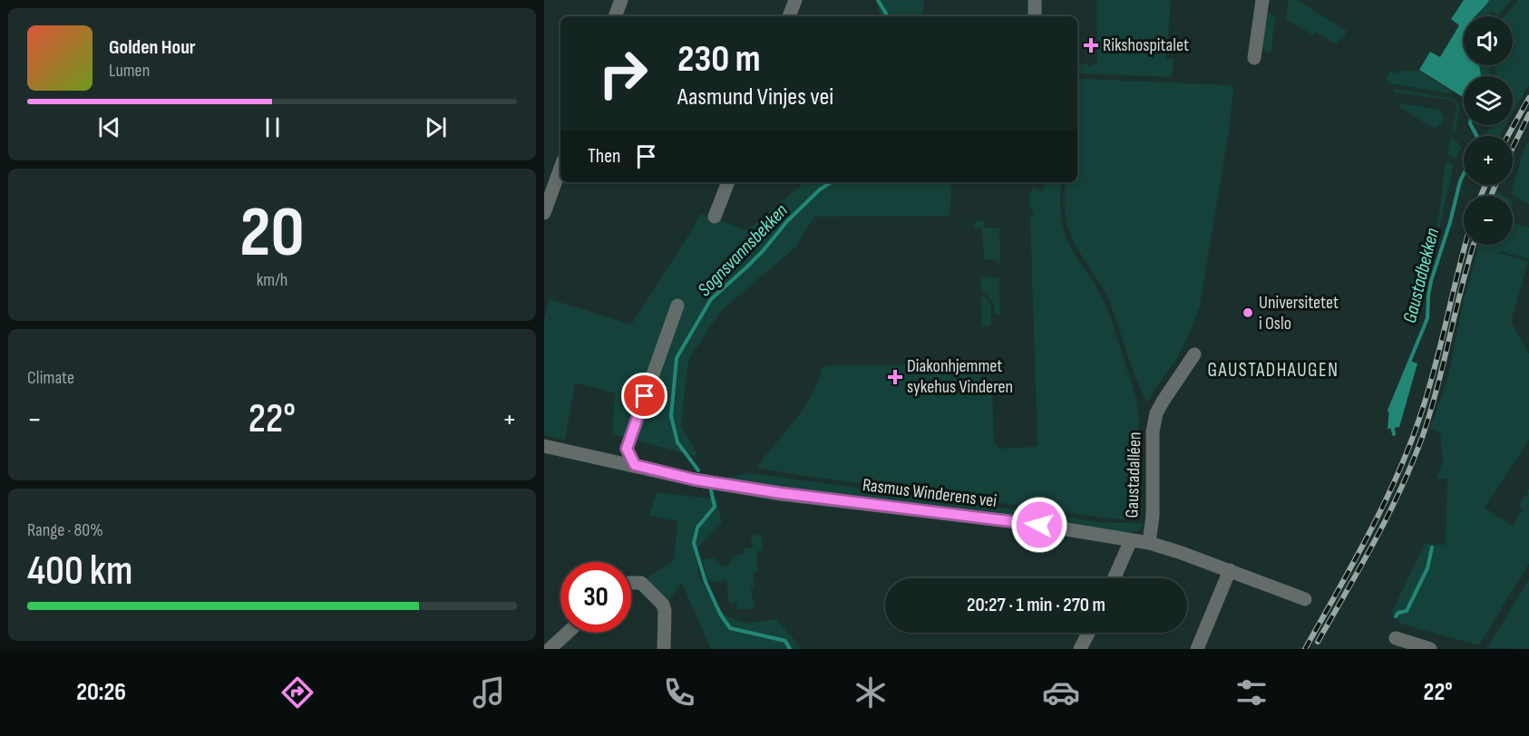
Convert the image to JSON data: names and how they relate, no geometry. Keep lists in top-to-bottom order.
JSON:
{
  "streets": {
    "street": ["Gaustadalléen", "Rasmus Winderens vei"]
  },
  "crossings": [
    ["Gaustadalléen", "Rasmus Winderens vei"]
  ],
  "districts": ["GAUSTADHAUGEN"],
  "water": ["Sognsvannsbekken", "Gaustadbekken"],
  "places": {
    "health": ["Rikshospitalet", "Diakonhjemmet sykehus Vinderen"],
    "other": ["Universitetet i Oslo"]
  },
  "page": {
    "map_buttons": ["+", "−"],
    "turn": ["230 m", "Aasmund Vinjes vei"],
    "song": ["Golden Hour", "Lumen"],
    "then": "Then",
    "tile": [
      ["20", "km/h"],
      "Climate",
      ["Range · 80%", "400 km"]
    ],
    "heat": ["−", "22°", "+"],
    "limit": "30",
    "trip": "20:27 · 1 min · 270 m",
    "tabs": ["20:26", "22°"]
  }
}
